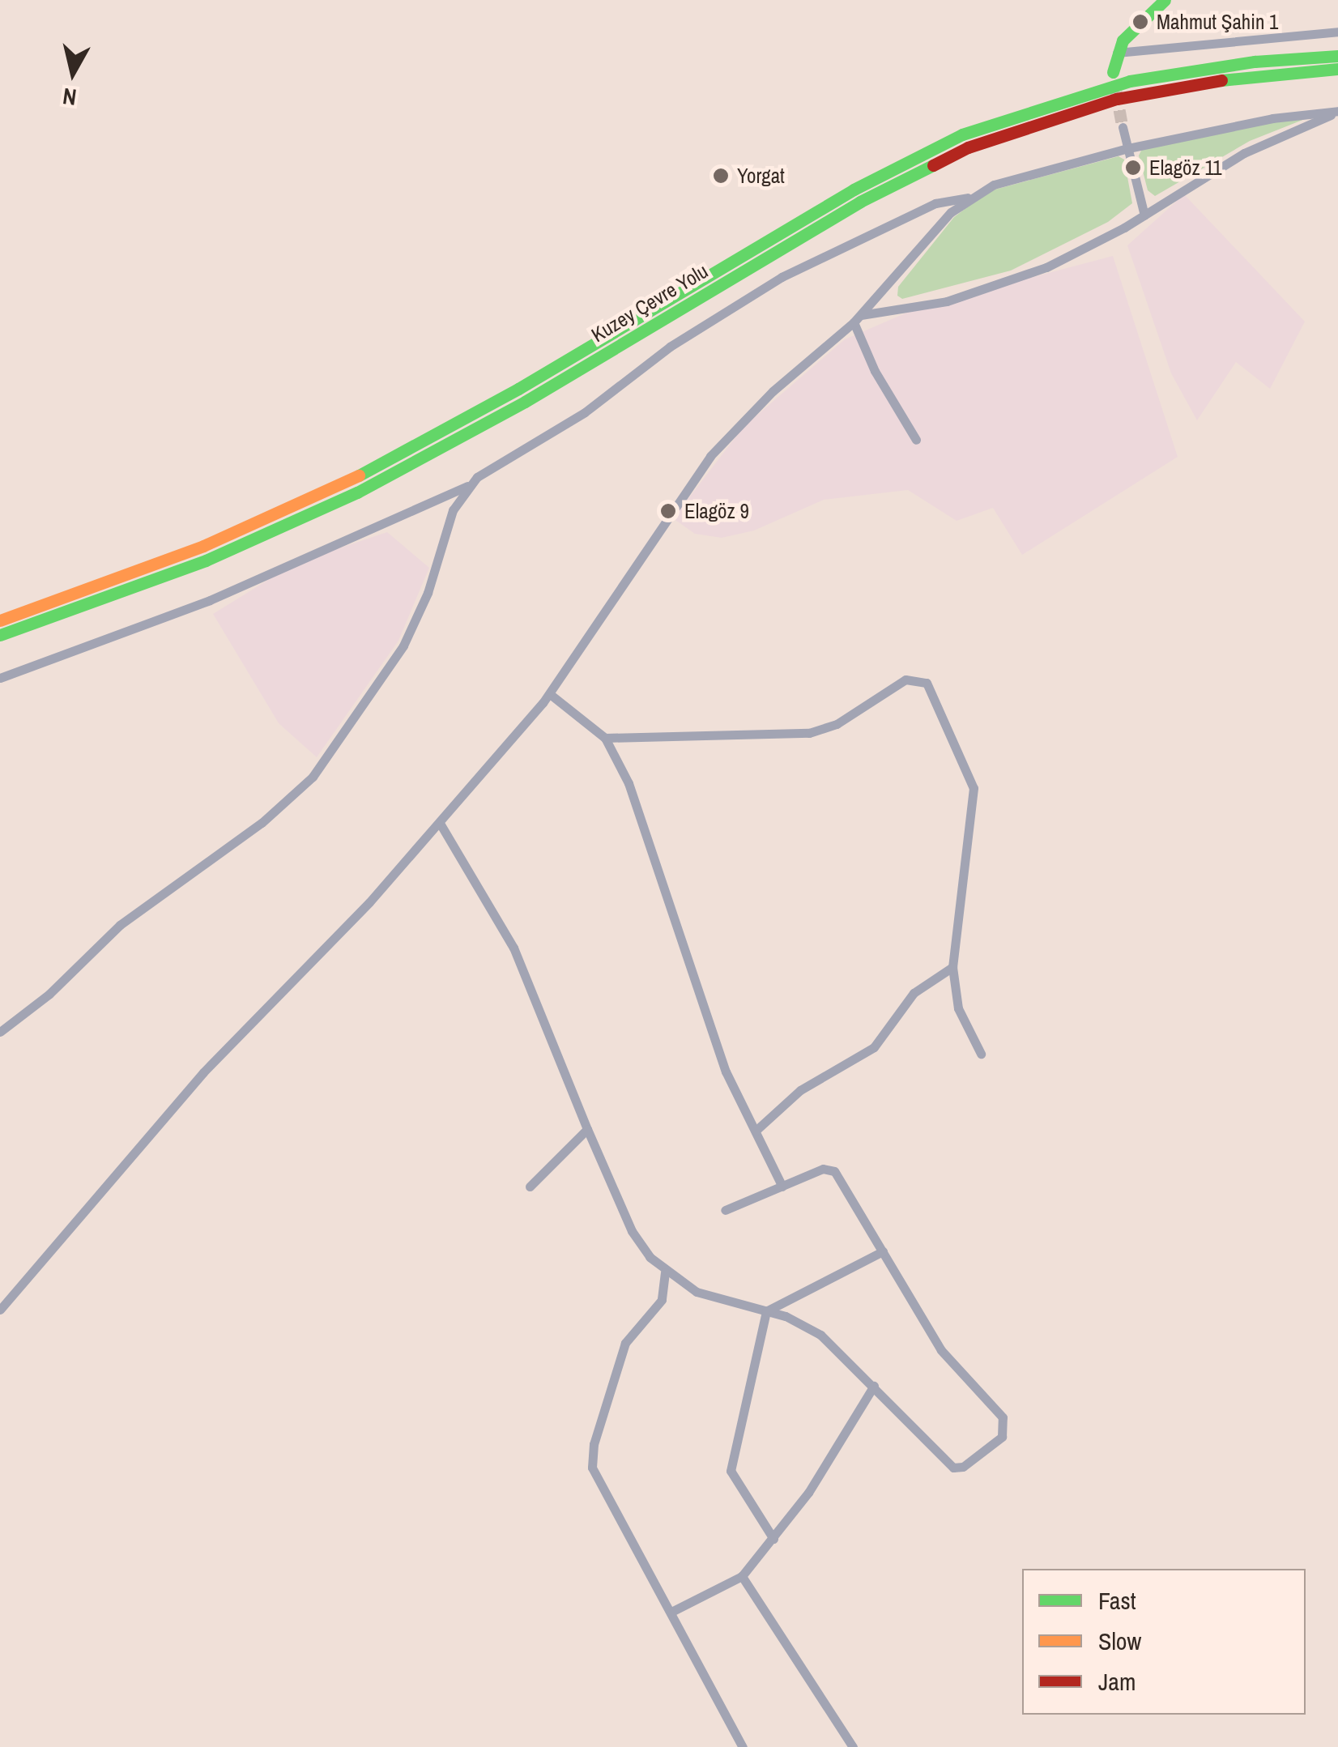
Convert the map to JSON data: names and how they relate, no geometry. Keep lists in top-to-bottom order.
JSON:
{
  "streets": {
    "main road": ["Kuzey Çevre Yolu"]
  },
  "places": [
    "Mahmut Şahin 1",
    "Elagöz 11",
    "Yorgat",
    "Elagöz 9"
  ],
  "legend": ["Fast", "Slow", "Jam"],
  "north": "bottom"
}
